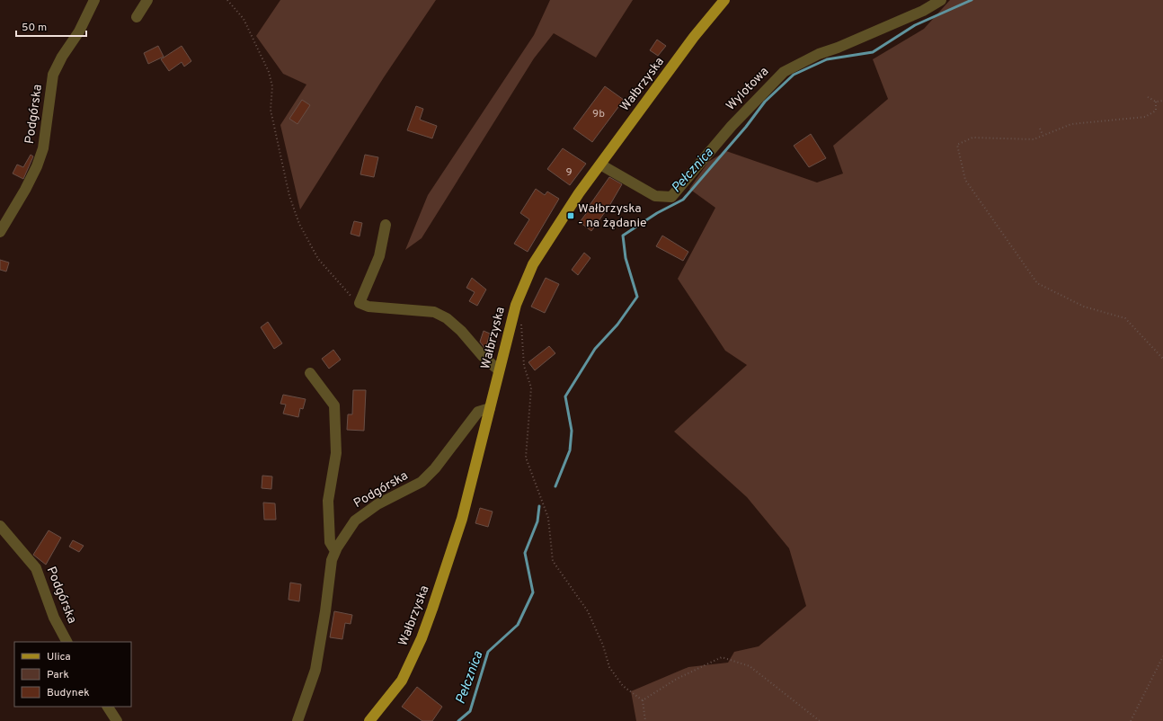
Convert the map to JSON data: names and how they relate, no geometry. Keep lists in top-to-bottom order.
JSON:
{
  "streets": {
    "main road": ["Wałbrzyska"],
    "street": ["Wylotowa", "Podgórska"]
  },
  "crossings": [
    ["Wałbrzyska", "Wylotowa"],
    ["Wałbrzyska", "Podgórska"]
  ],
  "water": ["Pełcznica"],
  "places": {
    "transit": ["Wałbrzyska - na żądanie"]
  },
  "house_numbers": ["9b", "9"],
  "legend": ["Ulica", "Park", "Budynek"],
  "scale_bar": "50 m"
}
